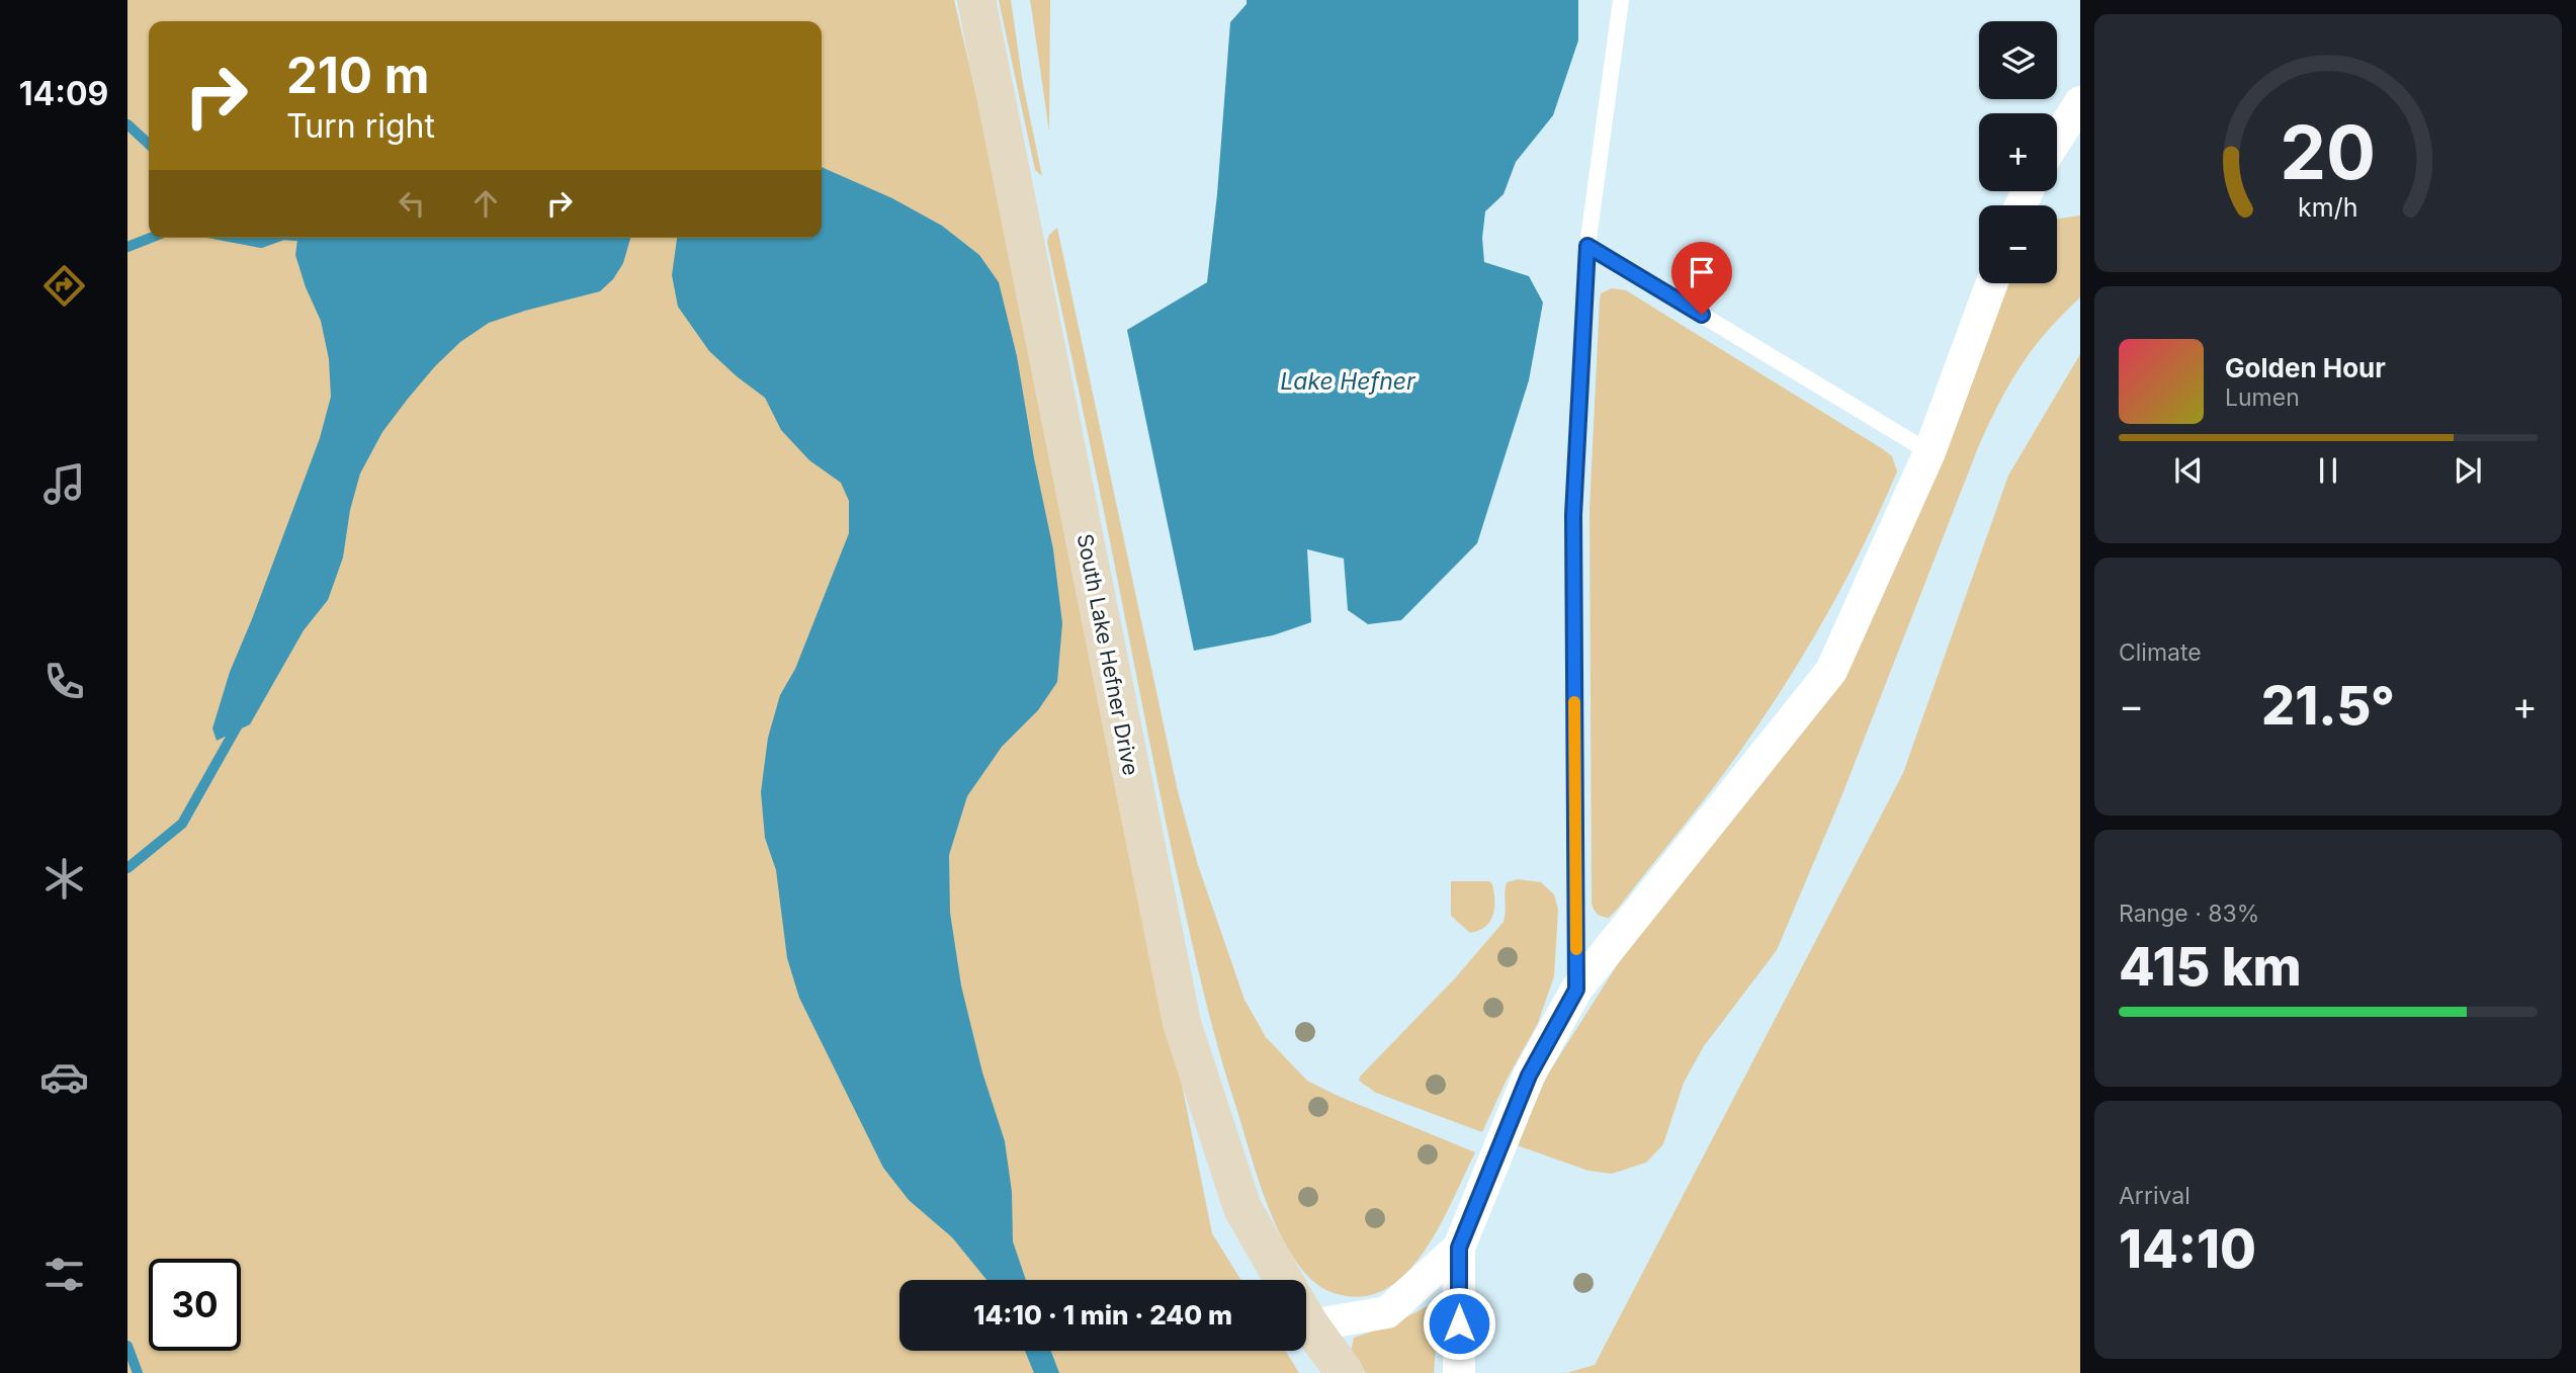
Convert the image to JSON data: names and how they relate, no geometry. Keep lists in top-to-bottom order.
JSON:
{
  "streets": {
    "street": ["South Lake Hefner Drive"]
  },
  "water": ["Lake Hefner"],
  "page": {
    "tabs": "14:09",
    "map_buttons": ["+", "−"],
    "turn": ["210 m", "Turn right"],
    "song": ["Golden Hour", "Lumen"],
    "tile": [
      "Climate",
      ["Range · 83%", "415 km"],
      ["Arrival", "14:10"]
    ],
    "heat": ["−", "21.5°", "+"],
    "limit": "30",
    "trip": "14:10 · 1 min · 240 m",
    "gauge": ["20", "km/h"]
  }
}
